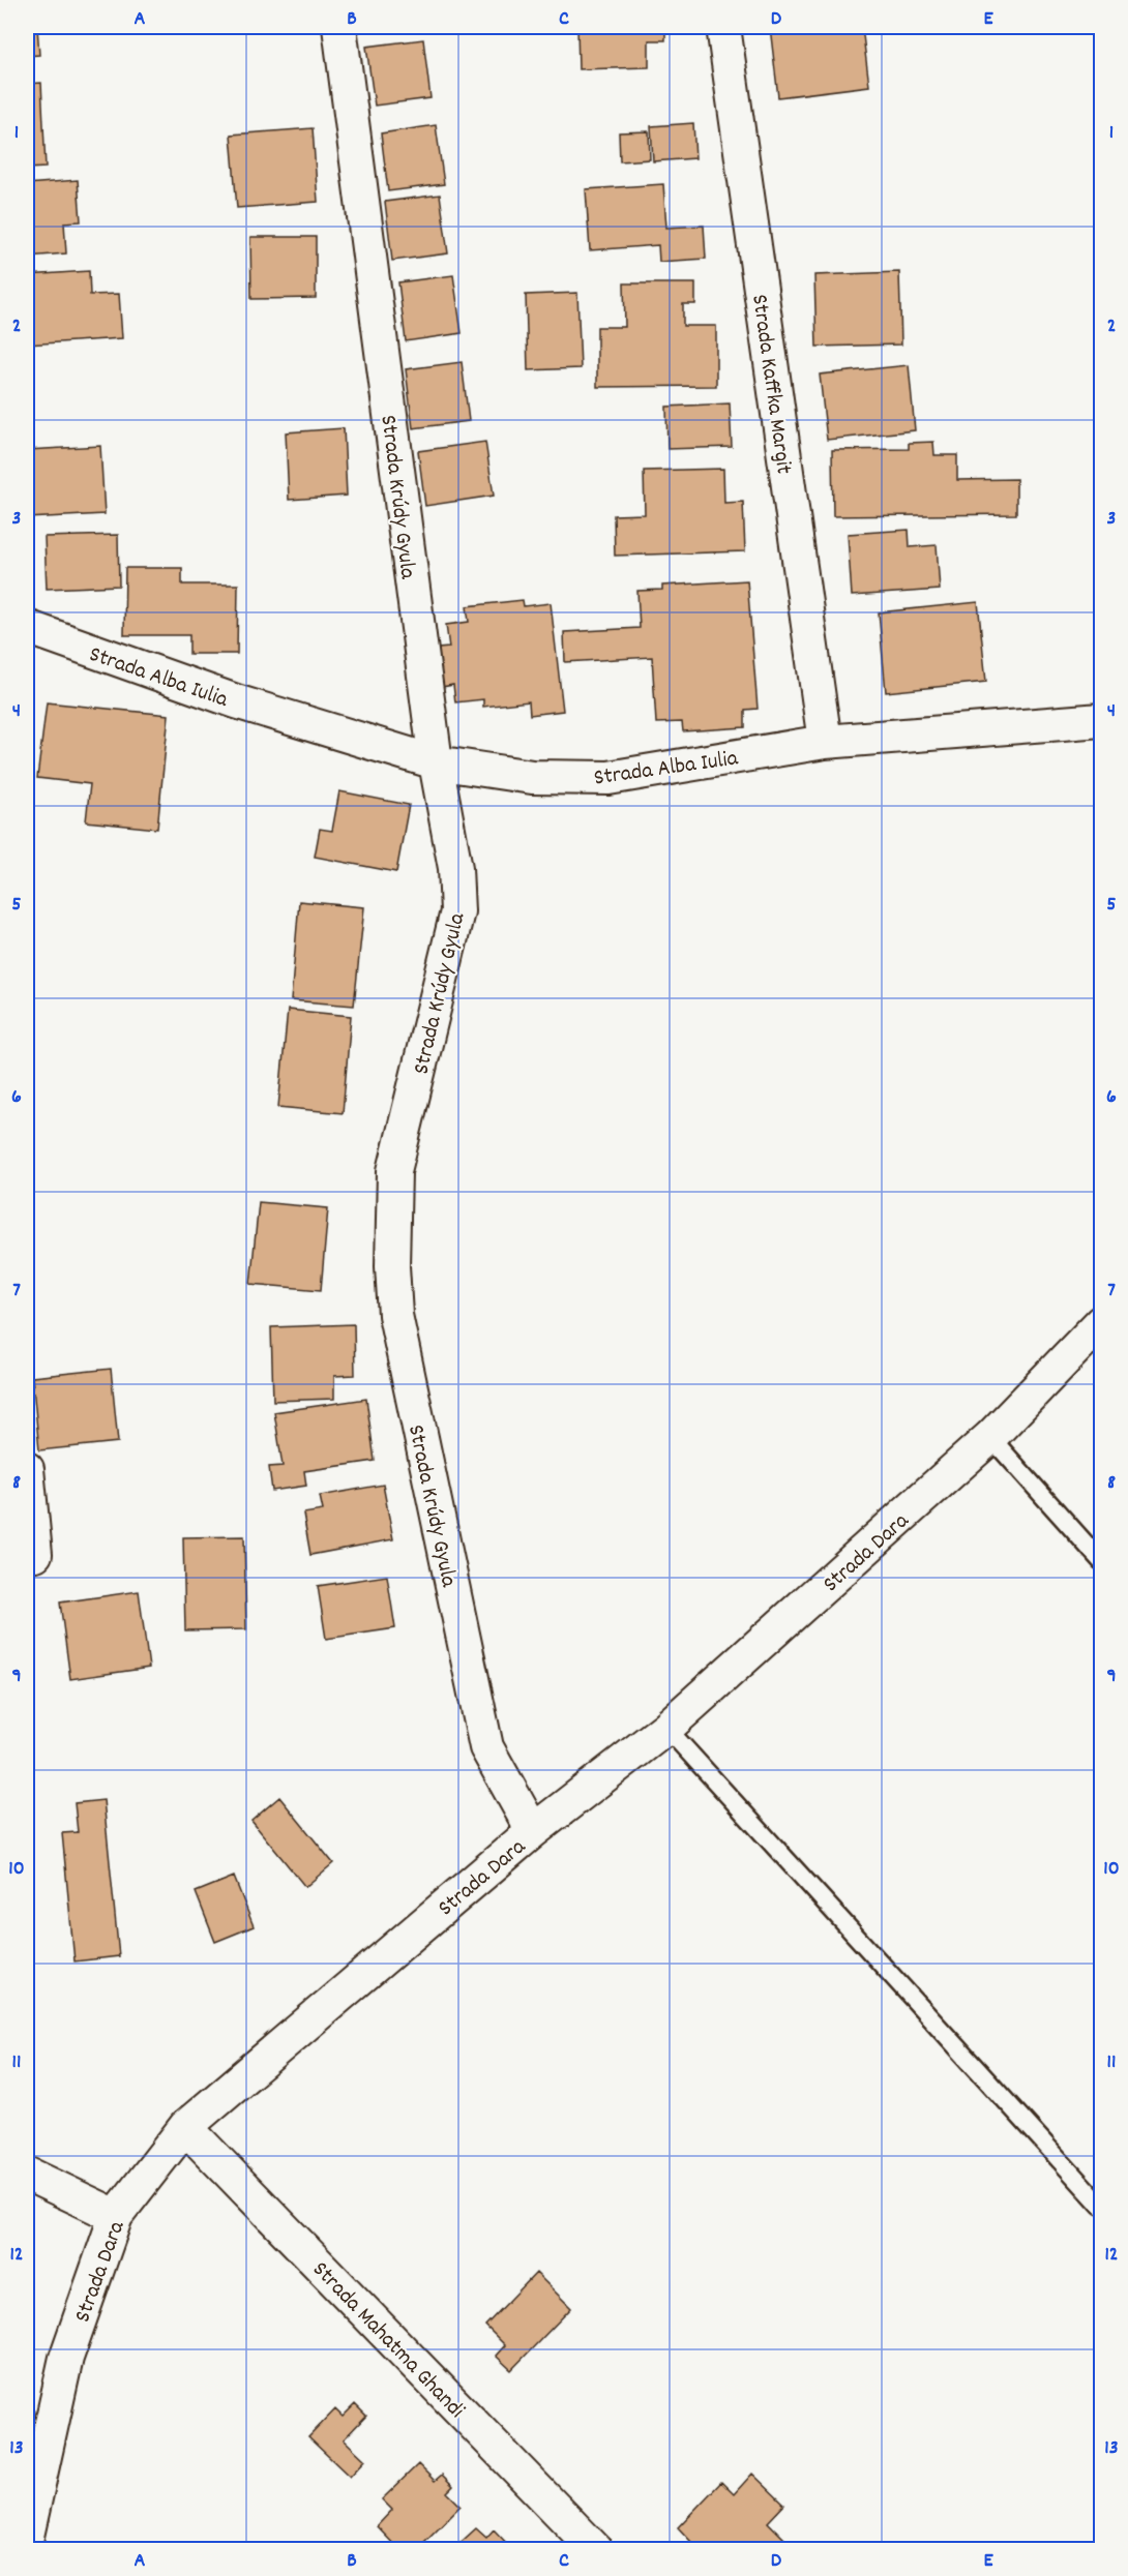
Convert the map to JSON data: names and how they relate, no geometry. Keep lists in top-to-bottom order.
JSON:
{
  "streets": {
    "street": [
      "Strada Kaffka Margit",
      "Strada Krúdy Gyula",
      "Strada Alba Iulia",
      "Strada Dara",
      "Strada Mahatma Ghandi"
    ]
  },
  "crossings": [
    ["Strada Kaffka Margit", "Strada Alba Iulia"],
    ["Strada Krúdy Gyula", "Strada Alba Iulia"],
    ["Strada Krúdy Gyula", "Strada Dara"],
    ["Strada Dara", "Strada Mahatma Ghandi"]
  ],
  "grid": {
    "columns": [
      "A",
      "B",
      "C",
      "D",
      "E"
    ],
    "rows": [
      "1",
      "2",
      "3",
      "4",
      "5",
      "6",
      "7",
      "8",
      "9",
      "10",
      "11",
      "12",
      "13"
    ]
  }
}
